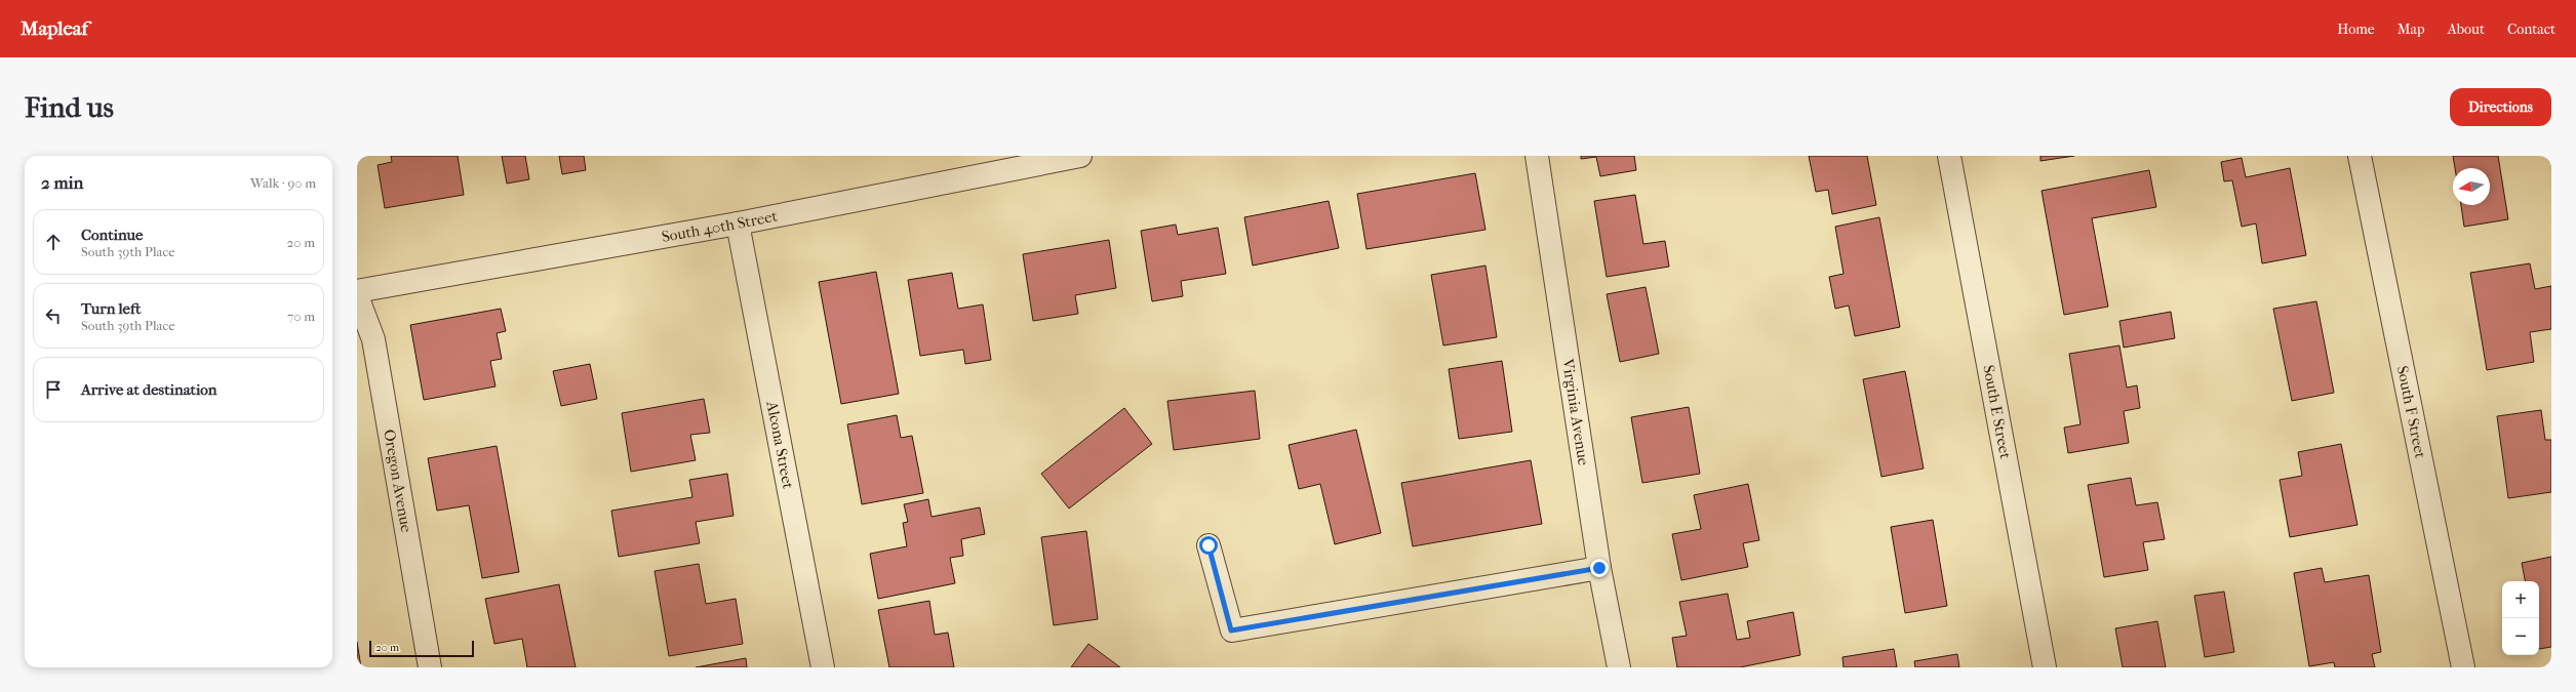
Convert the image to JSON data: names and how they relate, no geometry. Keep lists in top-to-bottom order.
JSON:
{
  "streets": {
    "street": [
      "South 40th Street",
      "South F Street",
      "Virginia Avenue",
      "South E Street",
      "Alcona Street",
      "Oregon Avenue"
    ]
  },
  "crossings": [
    ["South 40th Street", "Alcona Street"]
  ],
  "scale_bar": "20 m",
  "north": "left",
  "page": {
    "header": "Mapleaf",
    "nav": [
      "Home",
      "Map",
      "About",
      "Contact"
    ],
    "buttons": "Directions",
    "title": "Find us",
    "heading": ["2 min", "Walk · 90 m"],
    "list": [
      ["Continue", "South 39th Place", "20 m"],
      ["Turn left", "South 39th Place", "70 m"],
      "Arrive at destination"
    ],
    "map_buttons": ["+", "−"],
    "scale": "20 m"
  }
}
